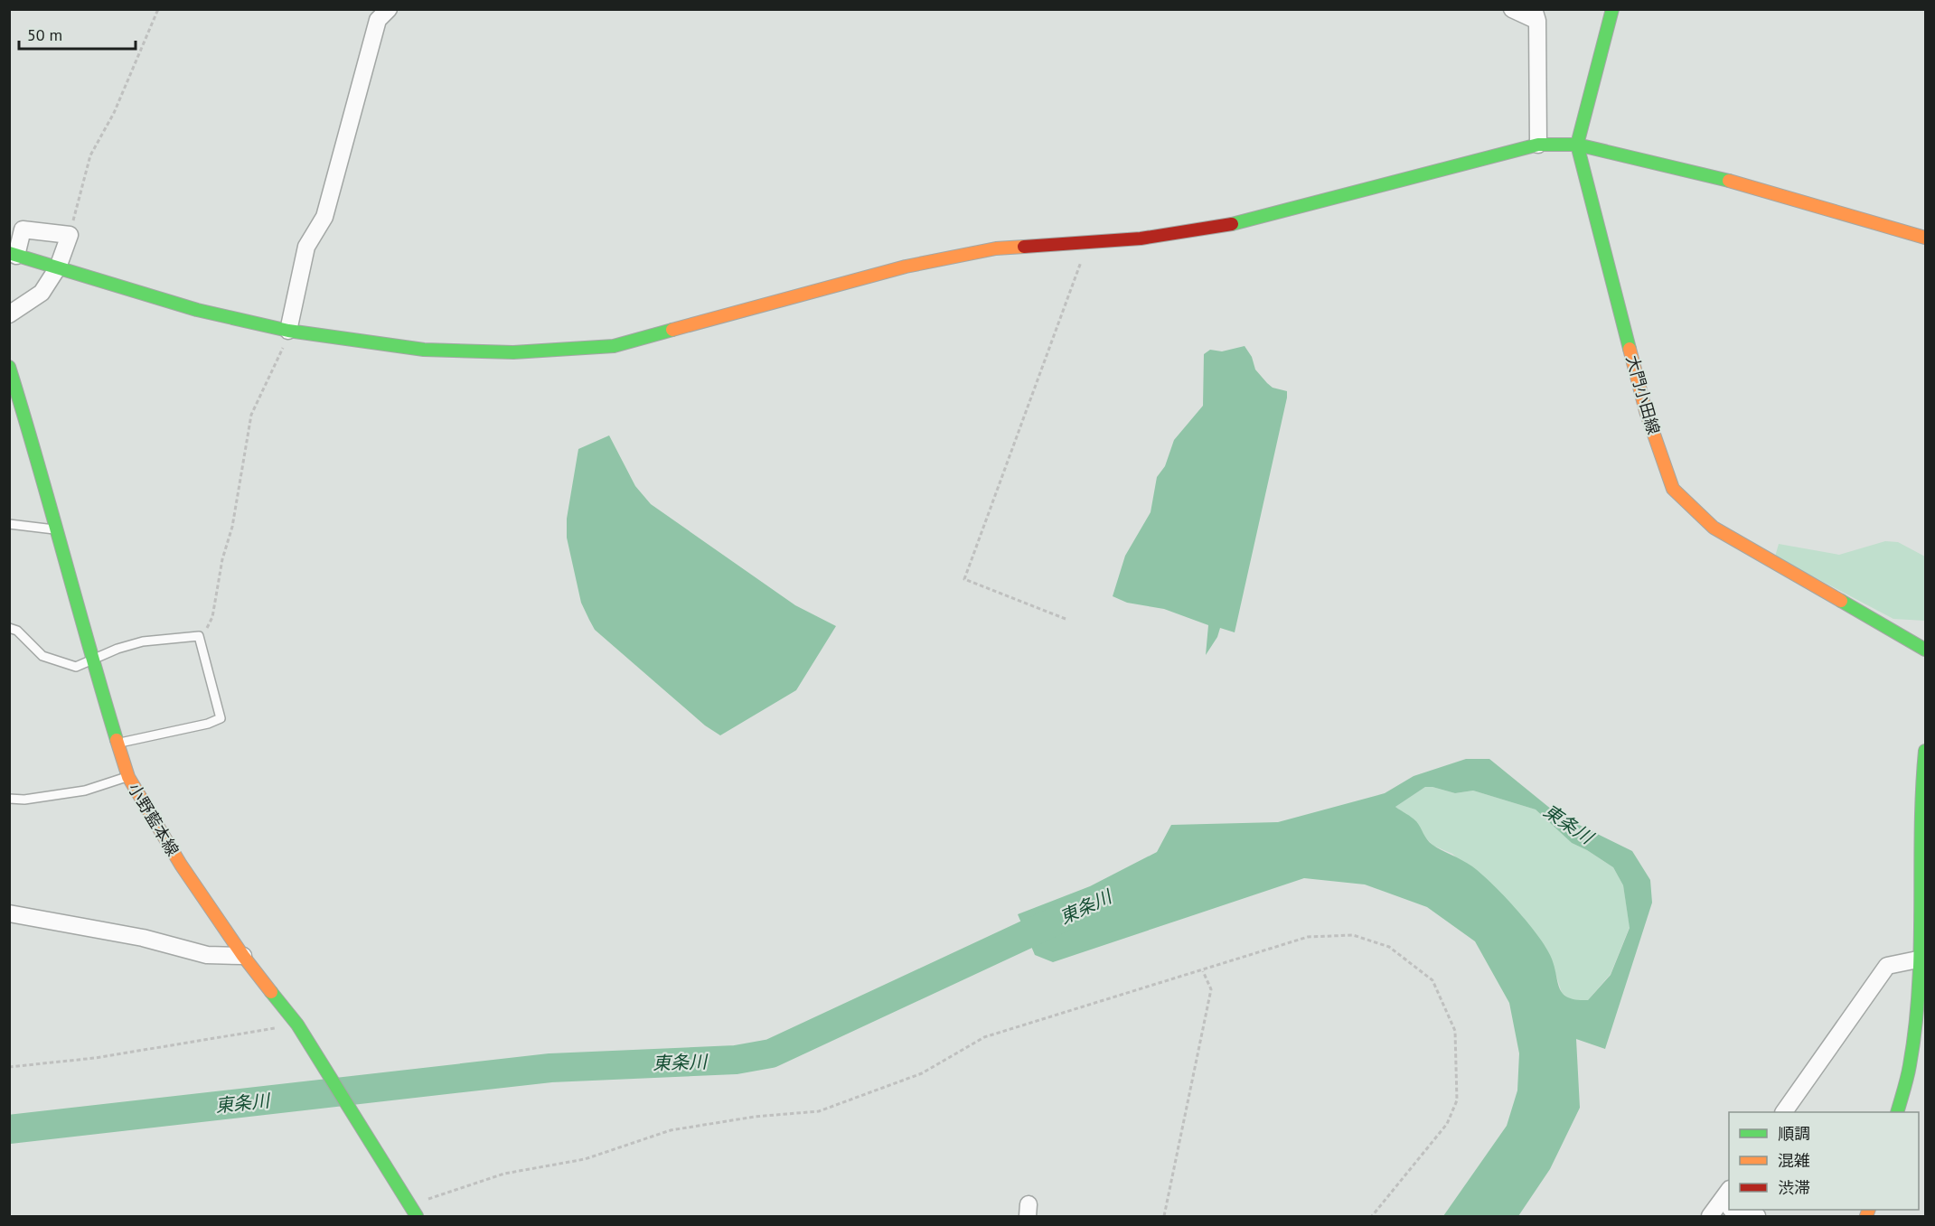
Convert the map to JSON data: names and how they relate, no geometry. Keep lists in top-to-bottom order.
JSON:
{
  "streets": {
    "main road": ["大門小田線", "小野藍本線"]
  },
  "water": ["東条川"],
  "legend": ["順調", "混雑", "渋滞"],
  "scale_bar": "50 m"
}
